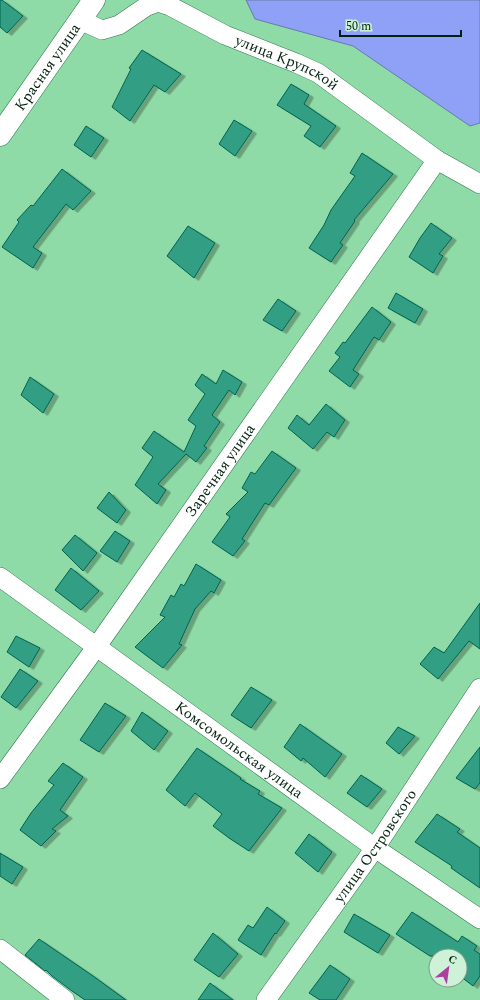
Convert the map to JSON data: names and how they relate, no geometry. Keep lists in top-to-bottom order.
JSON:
{
  "streets": {
    "main road": ["Красная улица"],
    "street": [
      "улица Крупской",
      "Заречная улица",
      "Комсомольская улица",
      "улица Островского"
    ]
  },
  "crossings": [
    ["улица Крупской", "Красная улица"],
    ["улица Крупской", "Заречная улица"],
    ["Заречная улица", "Комсомольская улица"],
    ["Комсомольская улица", "улица Островского"]
  ],
  "scale_bar": "50 m",
  "north": "top right"
}
